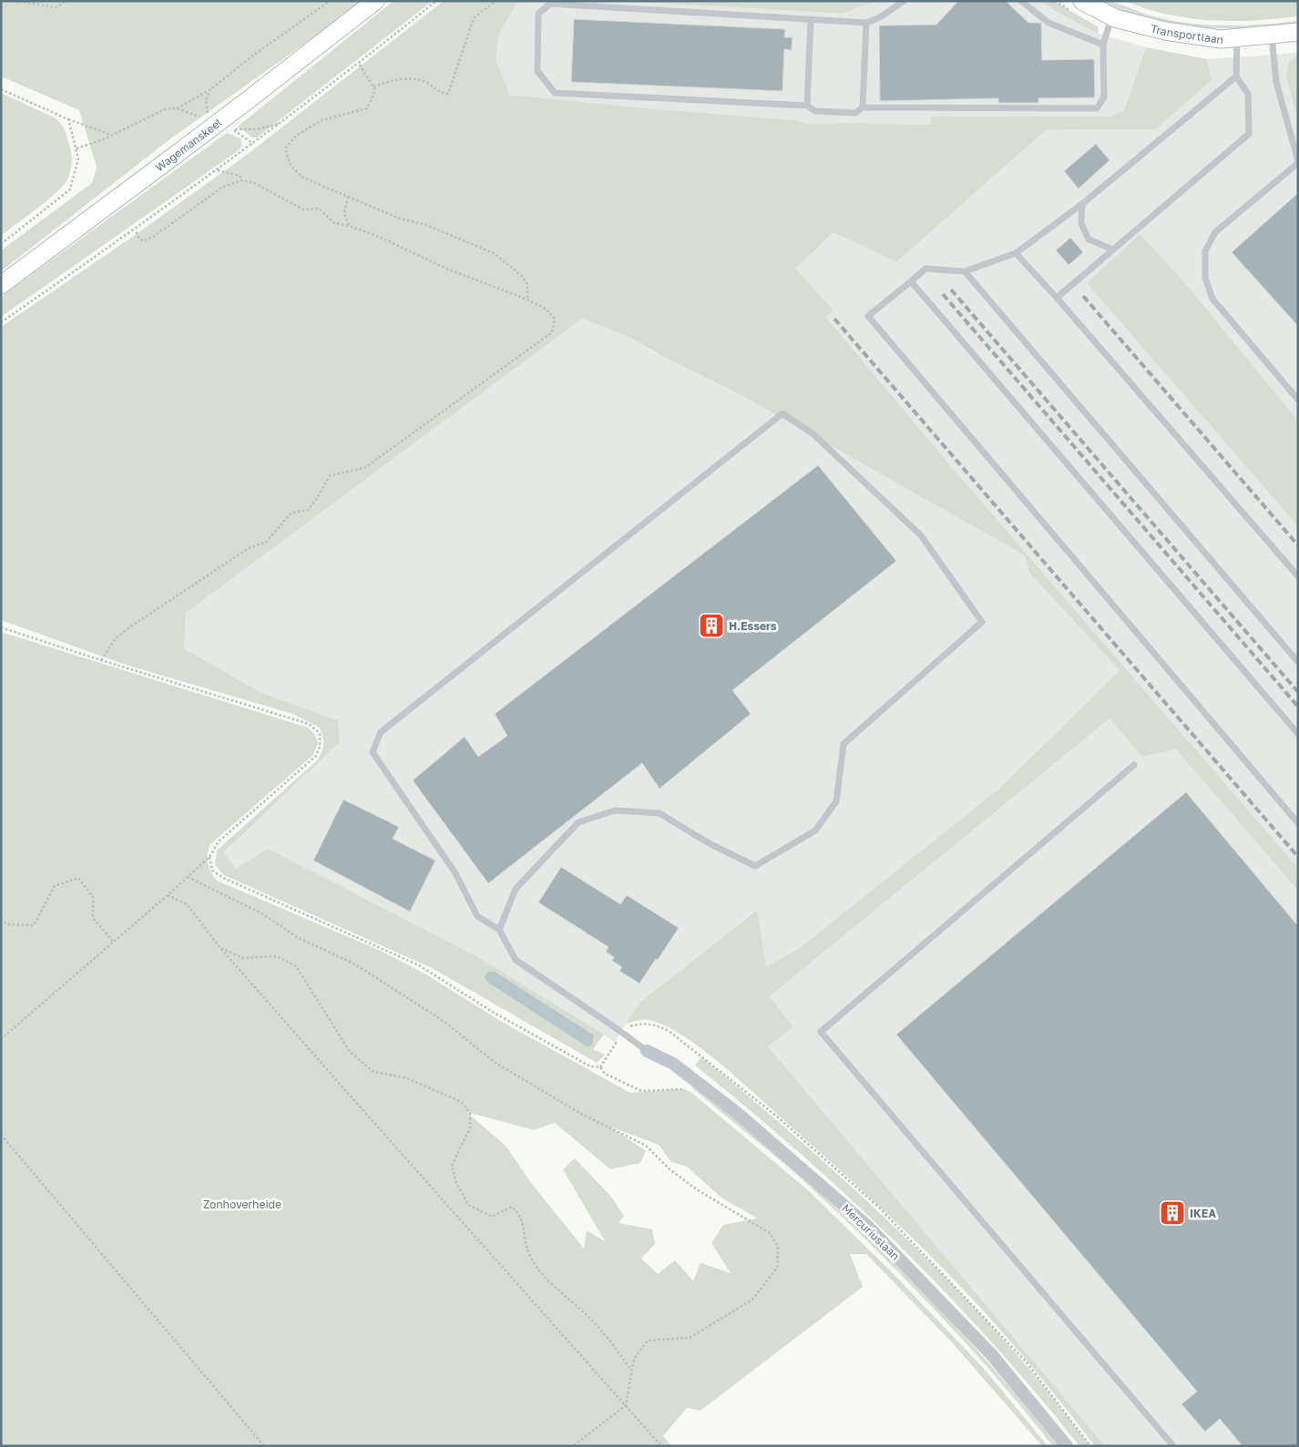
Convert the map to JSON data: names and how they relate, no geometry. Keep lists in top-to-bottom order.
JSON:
{
  "streets": {
    "main road": ["Transportlaan", "Wagemanskeel"],
    "street": ["Mercuriuslaan"]
  },
  "parks": ["Zonhoverheide"],
  "places": {
    "building": ["H.Essers", "IKEA"]
  }
}
